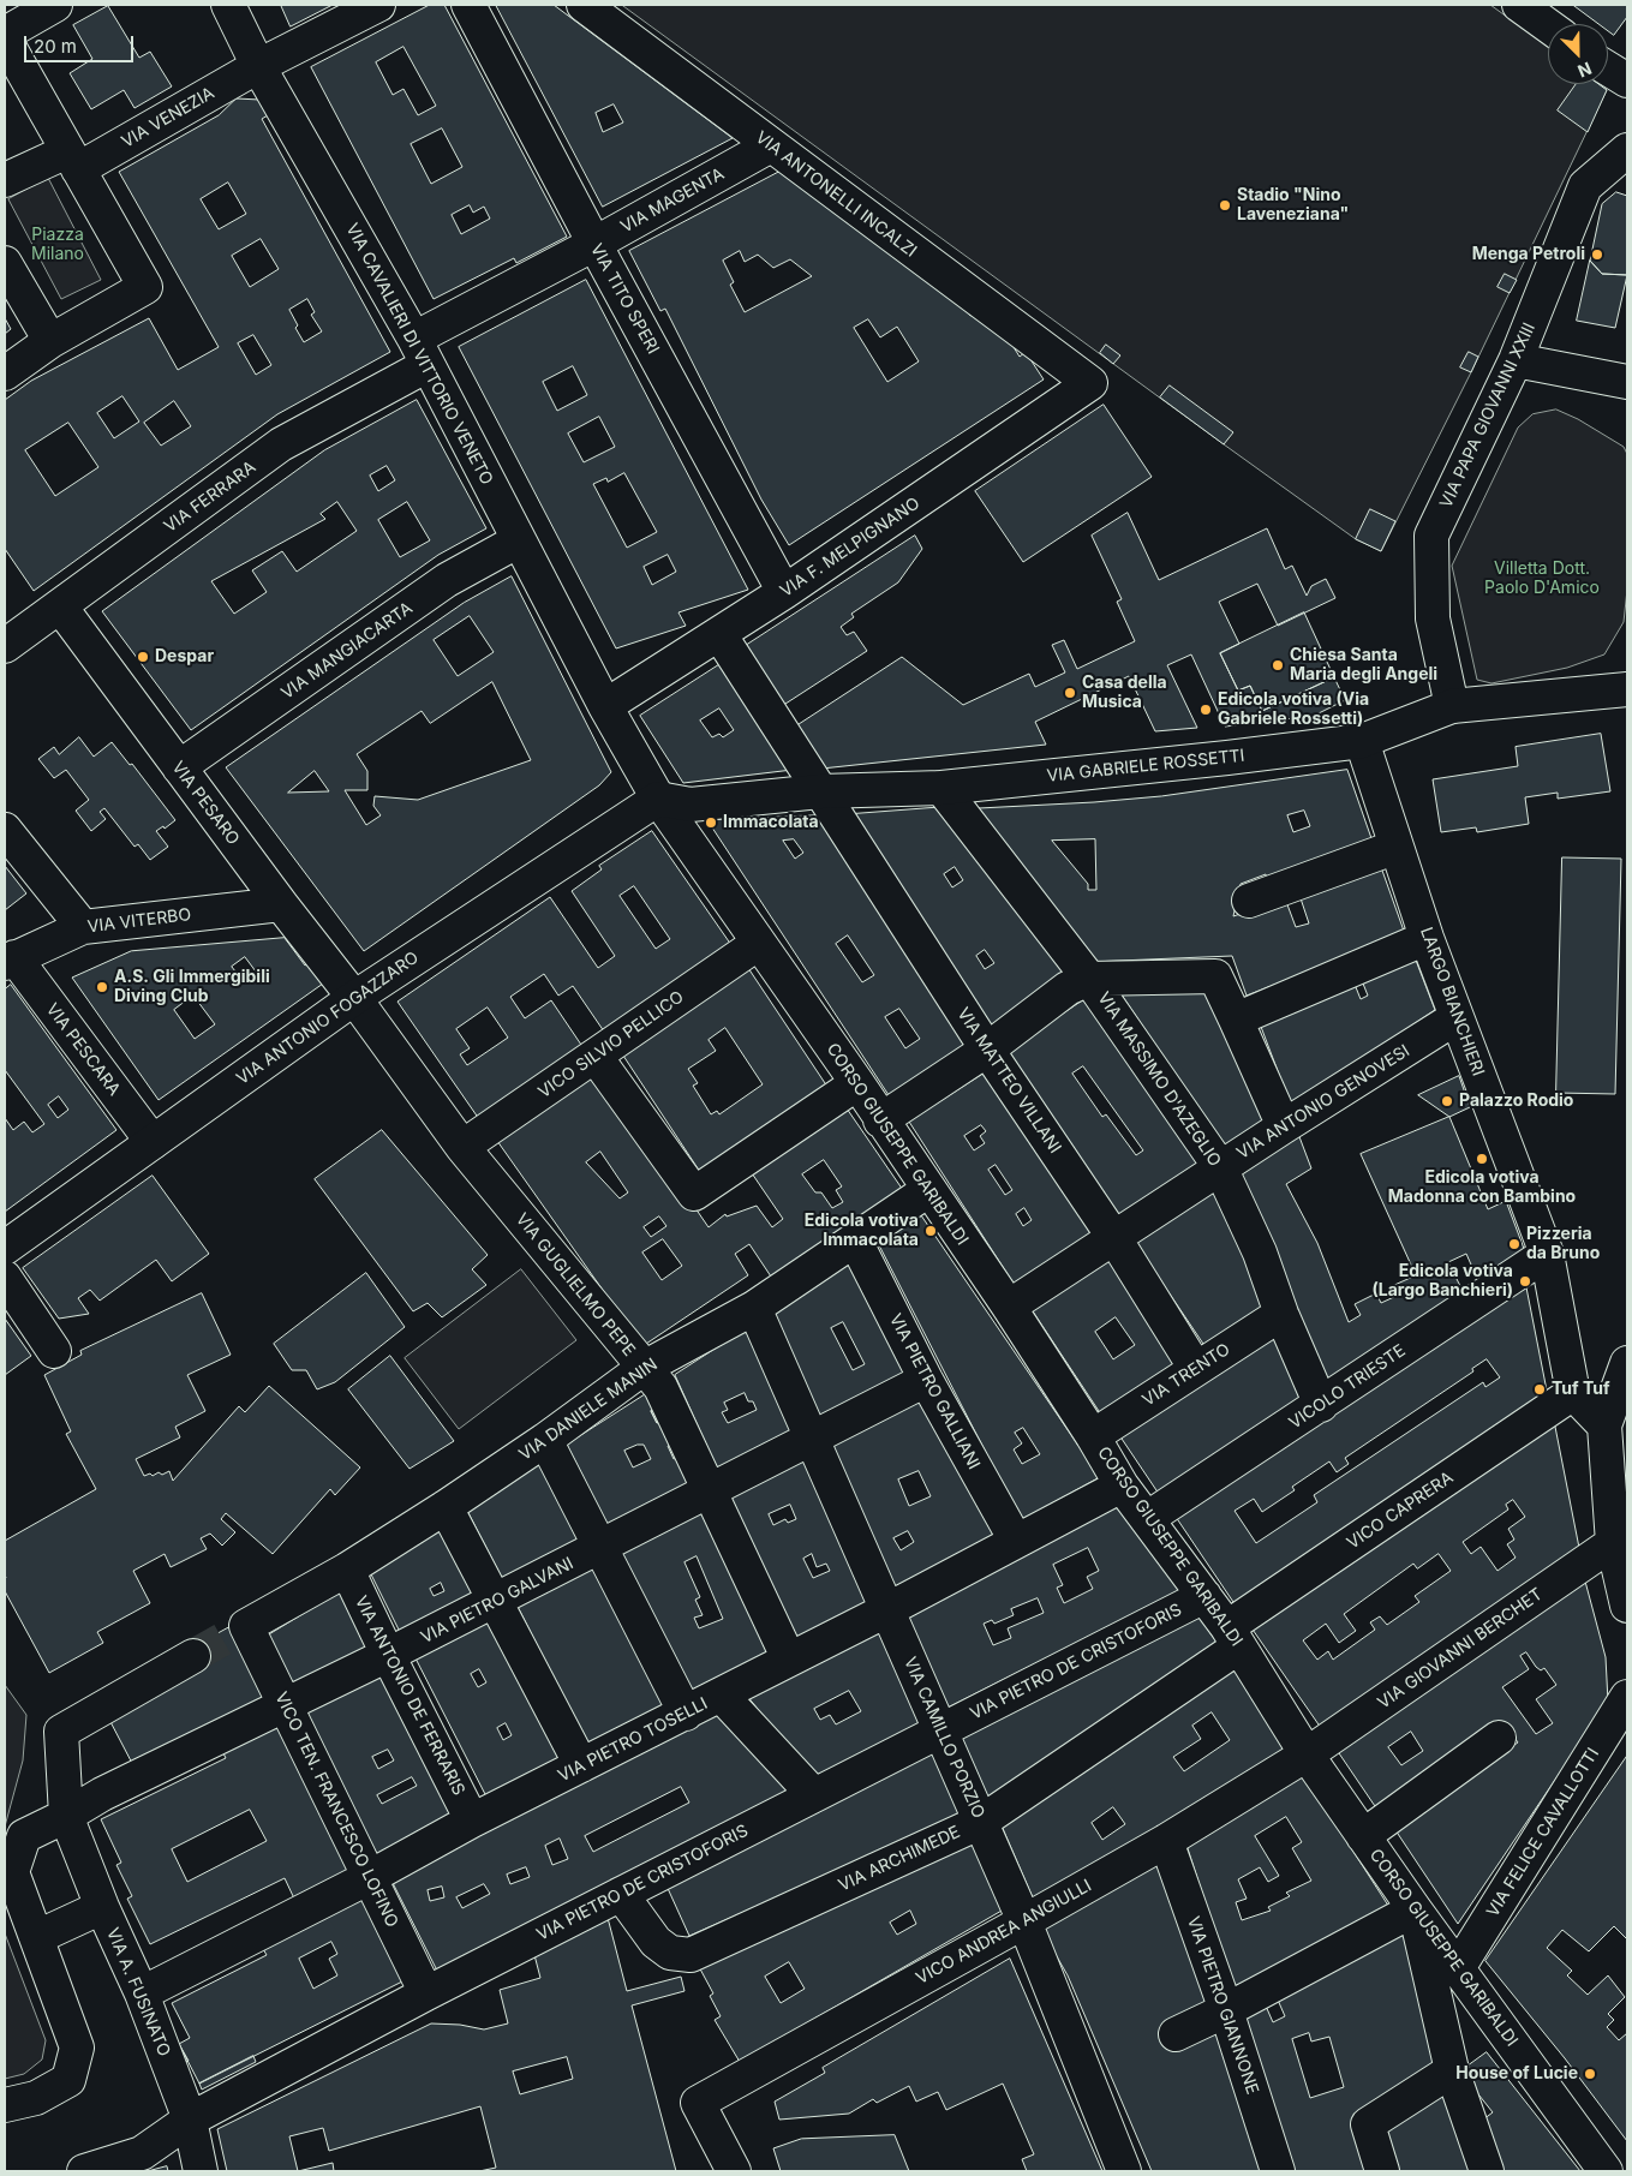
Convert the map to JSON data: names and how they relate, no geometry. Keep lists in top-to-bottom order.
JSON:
{
  "streets": {
    "street": [
      "VIA VENEZIA",
      "VIA ANTONELLI INCALZI",
      "VIA MAGENTA",
      "VIA TITO SPERI",
      "VIA CAVALIERI DI VITTORIO VENETO",
      "VIA PAPA GIOVANNI XXIII",
      "VIA FERRARA",
      "VIA F. MELPIGNANO",
      "VIA MANGIACARTA",
      "VIA GABRIELE ROSSETTI",
      "VIA PESARO",
      "VIA VITERBO",
      "LARGO BIANCHIERI",
      "VIA ANTONIO FOGAZZARO",
      "VICO SILVIO PELLICO",
      "VIA PESCARA",
      "VIA MASSIMO D'AZEGLIO",
      "VIA MATTEO VILLANI",
      "VIA ANTONIO GENOVESI",
      "CORSO GIUSEPPE GARIBALDI",
      "VIA GUGLIELMO PEPE",
      "VIA TRENTO",
      "VICOLO TRIESTE",
      "VIA PIETRO GALLIANI",
      "VIA DANIELE MANIN",
      "VICO CAPRERA",
      "VIA PIETRO GALVANI",
      "VIA GIOVANNI BERCHET",
      "VIA PIETRO DE CRISTOFORIS",
      "VIA ANTONIO DE FERRARIS",
      "VIA CAMILLO PORZIO",
      "VIA PIETRO TOSELLI",
      "VICO TEN. FRANCESCO LOFINO",
      "VIA FELICE CAVALLOTTI",
      "VIA ARCHIMEDE",
      "VICO ANDREA ANGIULLI",
      "VIA A. FUSINATO",
      "VIA PIETRO GIANNONE"
    ]
  },
  "crossings": [
    ["VIA VENEZIA", "VIA CAVALIERI DI VITTORIO VENETO"],
    ["VIA ANTONELLI INCALZI", "VIA MAGENTA"],
    ["VIA ANTONELLI INCALZI", "VIA F. MELPIGNANO"],
    ["VIA MAGENTA", "VIA TITO SPERI"],
    ["VIA MAGENTA", "VIA CAVALIERI DI VITTORIO VENETO"],
    ["VIA MAGENTA", "VIA FERRARA"],
    ["VIA TITO SPERI", "VIA F. MELPIGNANO"],
    ["VIA CAVALIERI DI VITTORIO VENETO", "VIA FERRARA"],
    ["VIA CAVALIERI DI VITTORIO VENETO", "VIA F. MELPIGNANO"],
    ["VIA CAVALIERI DI VITTORIO VENETO", "VIA MANGIACARTA"],
    ["VIA CAVALIERI DI VITTORIO VENETO", "VIA GABRIELE ROSSETTI"],
    ["VIA CAVALIERI DI VITTORIO VENETO", "VIA ANTONIO FOGAZZARO"],
    ["VIA CAVALIERI DI VITTORIO VENETO", "CORSO GIUSEPPE GARIBALDI"],
    ["VIA PAPA GIOVANNI XXIII", "VIA GABRIELE ROSSETTI"],
    ["VIA FERRARA", "VIA PESARO"],
    ["VIA F. MELPIGNANO", "VIA MATTEO VILLANI"],
    ["VIA MANGIACARTA", "VIA PESARO"],
    ["VIA GABRIELE ROSSETTI", "LARGO BIANCHIERI"],
    ["VIA GABRIELE ROSSETTI", "VIA ANTONIO FOGAZZARO"],
    ["VIA GABRIELE ROSSETTI", "VIA MASSIMO D'AZEGLIO"],
    ["VIA GABRIELE ROSSETTI", "VIA MATTEO VILLANI"],
    ["VIA GABRIELE ROSSETTI", "CORSO GIUSEPPE GARIBALDI"],
    ["VIA PESARO", "VIA VITERBO"],
    ["VIA PESARO", "VIA ANTONIO FOGAZZARO"],
    ["VIA PESARO", "VIA GUGLIELMO PEPE"],
    ["VIA VITERBO", "VIA PESCARA"],
    ["LARGO BIANCHIERI", "VIA ANTONIO GENOVESI"],
    ["LARGO BIANCHIERI", "VICOLO TRIESTE"],
    ["LARGO BIANCHIERI", "VICO CAPRERA"],
    ["VIA ANTONIO FOGAZZARO", "VIA PESCARA"],
    ["VIA ANTONIO FOGAZZARO", "CORSO GIUSEPPE GARIBALDI"],
    ["VIA ANTONIO FOGAZZARO", "VIA GUGLIELMO PEPE"],
    ["VICO SILVIO PELLICO", "CORSO GIUSEPPE GARIBALDI"],
    ["VICO SILVIO PELLICO", "VIA GUGLIELMO PEPE"],
    ["VIA MASSIMO D'AZEGLIO", "VIA ANTONIO GENOVESI"],
    ["VIA MASSIMO D'AZEGLIO", "VIA TRENTO"],
    ["VIA MASSIMO D'AZEGLIO", "VICOLO TRIESTE"],
    ["VIA MATTEO VILLANI", "VIA ANTONIO GENOVESI"],
    ["VIA MATTEO VILLANI", "VIA TRENTO"],
    ["VIA ANTONIO GENOVESI", "CORSO GIUSEPPE GARIBALDI"],
    ["CORSO GIUSEPPE GARIBALDI", "VIA TRENTO"],
    ["CORSO GIUSEPPE GARIBALDI", "VICOLO TRIESTE"],
    ["CORSO GIUSEPPE GARIBALDI", "VIA DANIELE MANIN"],
    ["CORSO GIUSEPPE GARIBALDI", "VICO CAPRERA"],
    ["CORSO GIUSEPPE GARIBALDI", "VIA GIOVANNI BERCHET"],
    ["CORSO GIUSEPPE GARIBALDI", "VIA PIETRO DE CRISTOFORIS"],
    ["CORSO GIUSEPPE GARIBALDI", "VIA PIETRO TOSELLI"],
    ["CORSO GIUSEPPE GARIBALDI", "VIA FELICE CAVALLOTTI"],
    ["CORSO GIUSEPPE GARIBALDI", "VIA ARCHIMEDE"],
    ["CORSO GIUSEPPE GARIBALDI", "VICO ANDREA ANGIULLI"],
    ["VIA GUGLIELMO PEPE", "VIA DANIELE MANIN"],
    ["VIA GUGLIELMO PEPE", "VIA PIETRO GALVANI"],
    ["VIA GUGLIELMO PEPE", "VIA PIETRO TOSELLI"],
    ["VIA PIETRO GALLIANI", "VIA DANIELE MANIN"],
    ["VIA PIETRO GALLIANI", "VIA PIETRO GALVANI"],
    ["VIA PIETRO GALLIANI", "VIA PIETRO TOSELLI"],
    ["VIA DANIELE MANIN", "VIA ANTONIO DE FERRARIS"],
    ["VIA DANIELE MANIN", "VIA CAMILLO PORZIO"],
    ["VIA DANIELE MANIN", "VICO TEN. FRANCESCO LOFINO"],
    ["VICO CAPRERA", "VIA ARCHIMEDE"],
    ["VIA PIETRO GALVANI", "VIA ANTONIO DE FERRARIS"],
    ["VIA PIETRO GALVANI", "VIA CAMILLO PORZIO"],
    ["VIA PIETRO GALVANI", "VICO TEN. FRANCESCO LOFINO"],
    ["VIA PIETRO GALVANI", "VIA A. FUSINATO"],
    ["VIA GIOVANNI BERCHET", "VICO ANDREA ANGIULLI"],
    ["VIA PIETRO DE CRISTOFORIS", "VIA CAMILLO PORZIO"],
    ["VIA PIETRO DE CRISTOFORIS", "VICO TEN. FRANCESCO LOFINO"],
    ["VIA PIETRO DE CRISTOFORIS", "VIA ARCHIMEDE"],
    ["VIA PIETRO DE CRISTOFORIS", "VIA A. FUSINATO"],
    ["VIA ANTONIO DE FERRARIS", "VIA PIETRO TOSELLI"],
    ["VIA CAMILLO PORZIO", "VIA PIETRO TOSELLI"],
    ["VIA CAMILLO PORZIO", "VIA ARCHIMEDE"],
    ["VIA CAMILLO PORZIO", "VICO ANDREA ANGIULLI"],
    ["VIA PIETRO TOSELLI", "VICO TEN. FRANCESCO LOFINO"],
    ["VIA PIETRO TOSELLI", "VIA A. FUSINATO"],
    ["VICO ANDREA ANGIULLI", "VIA PIETRO GIANNONE"]
  ],
  "parks": ["Piazza Milano", "Villetta Dott. Paolo D'Amico"],
  "places": [
    "Stadio \"Nino Laveneziana\"",
    "Menga Petroli",
    "Despar",
    "Chiesa Santa Maria degli Angeli",
    "Casa della Musica",
    "Edicola votiva (Via Gabriele Rossetti)",
    "Immacolata",
    "A.S. Gli Immergibili Diving Club",
    "Palazzo Rodio",
    "Edicola votiva Madonna con Bambino",
    "Edicola votiva Immacolata",
    "Pizzeria da Bruno",
    "Edicola votiva (Largo Banchieri)",
    "Tuf Tuf",
    "House of Lucie"
  ],
  "scale_bar": "20 m",
  "north": "bottom right"
}
